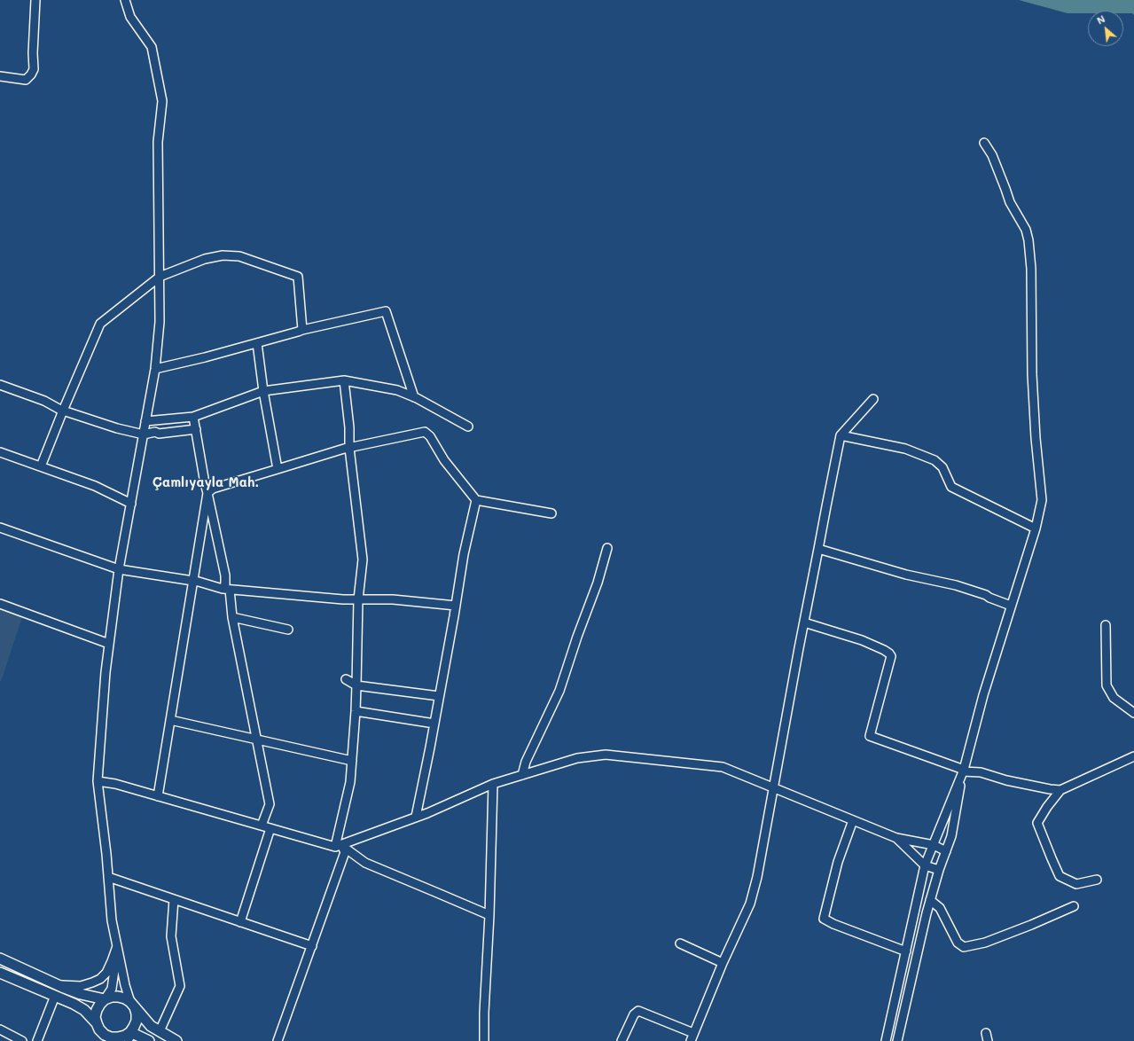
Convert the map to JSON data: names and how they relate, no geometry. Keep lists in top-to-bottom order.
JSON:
{
  "districts": ["Çamlıyayla Mah."],
  "north": "top left"
}
